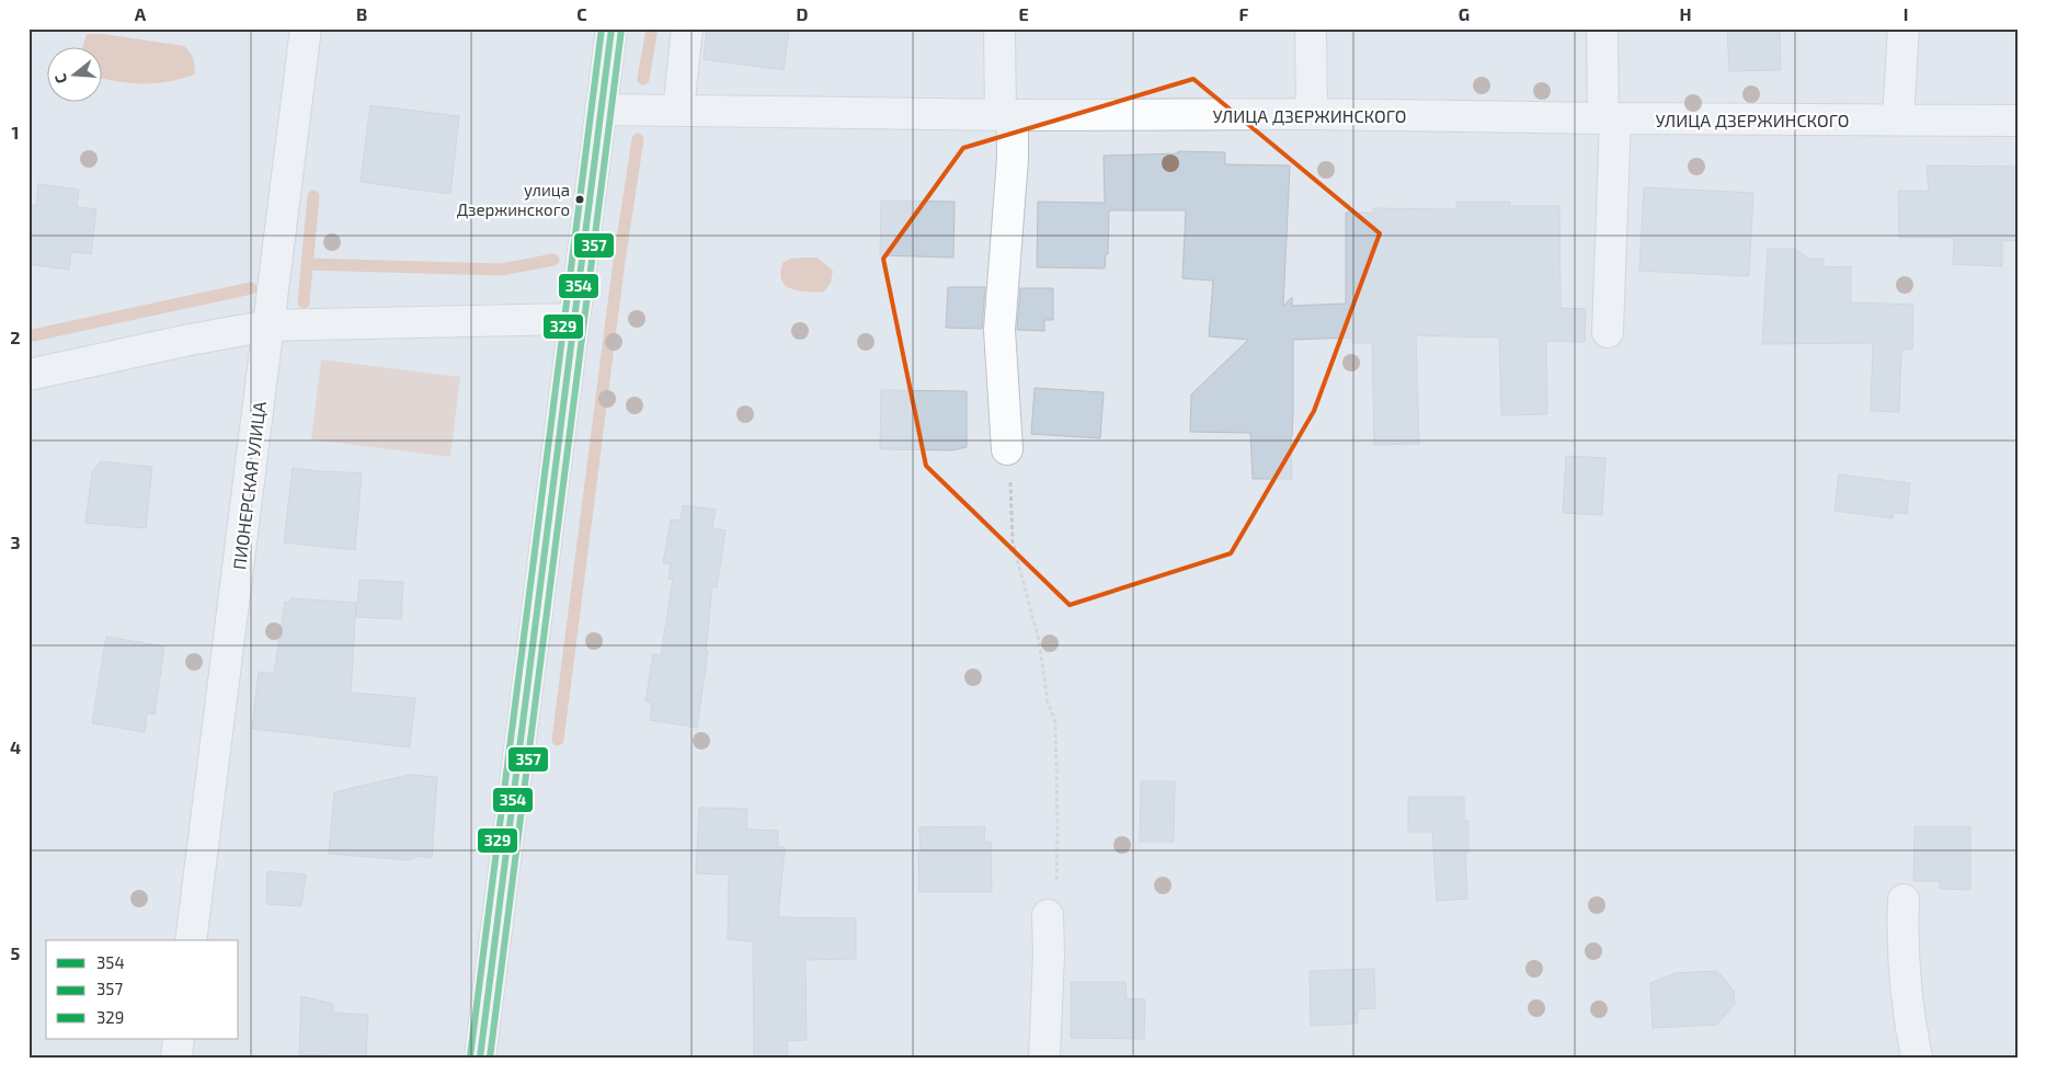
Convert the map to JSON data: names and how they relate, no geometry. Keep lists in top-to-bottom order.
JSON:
{
  "streets": {
    "street": ["УЛИЦА ДЗЕРЖИНСКОГО", "ПИОНЕРСКАЯ УЛИЦА"]
  },
  "places": ["улица Дзержинского"],
  "lines": ["transit line 354", "transit line 329", "transit line 357"],
  "legend": ["354", "357", "329"],
  "north": "left",
  "grid": {
    "columns": [
      "A",
      "B",
      "C",
      "D",
      "E",
      "F",
      "G",
      "H",
      "I"
    ],
    "rows": [
      "1",
      "2",
      "3",
      "4",
      "5"
    ]
  }
}
